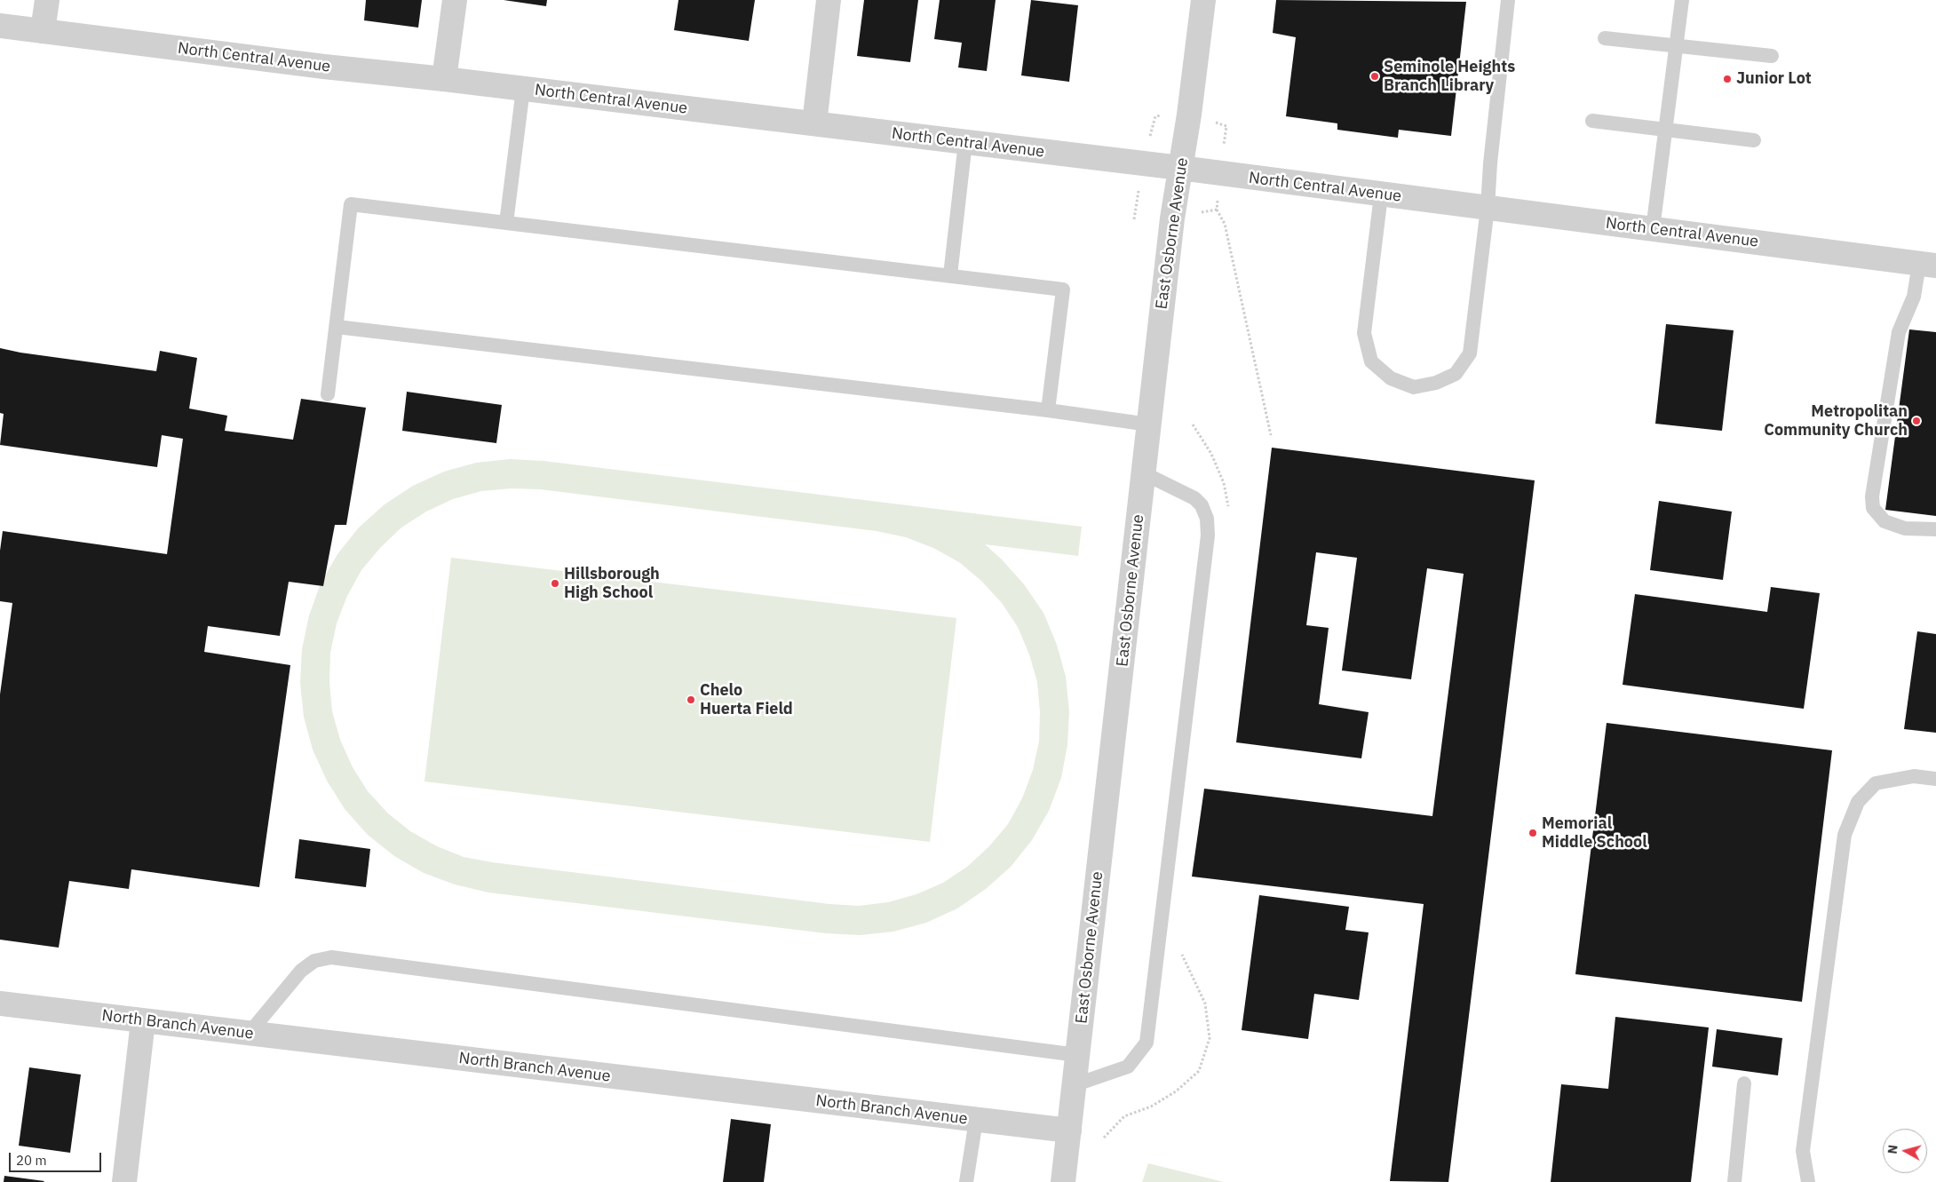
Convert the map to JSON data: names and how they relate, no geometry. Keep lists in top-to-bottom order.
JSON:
{
  "streets": {
    "street": ["North Central Avenue", "East Osborne Avenue", "North Branch Avenue"]
  },
  "crossings": [
    ["North Central Avenue", "East Osborne Avenue"],
    ["East Osborne Avenue", "North Branch Avenue"]
  ],
  "places": [
    "Seminole Heights Branch Library",
    "Junior Lot",
    "Metropolitan Community Church",
    "Hillsborough High School",
    "Chelo Huerta Field",
    "Memorial Middle School"
  ],
  "scale_bar": "20 m",
  "north": "left"
}
